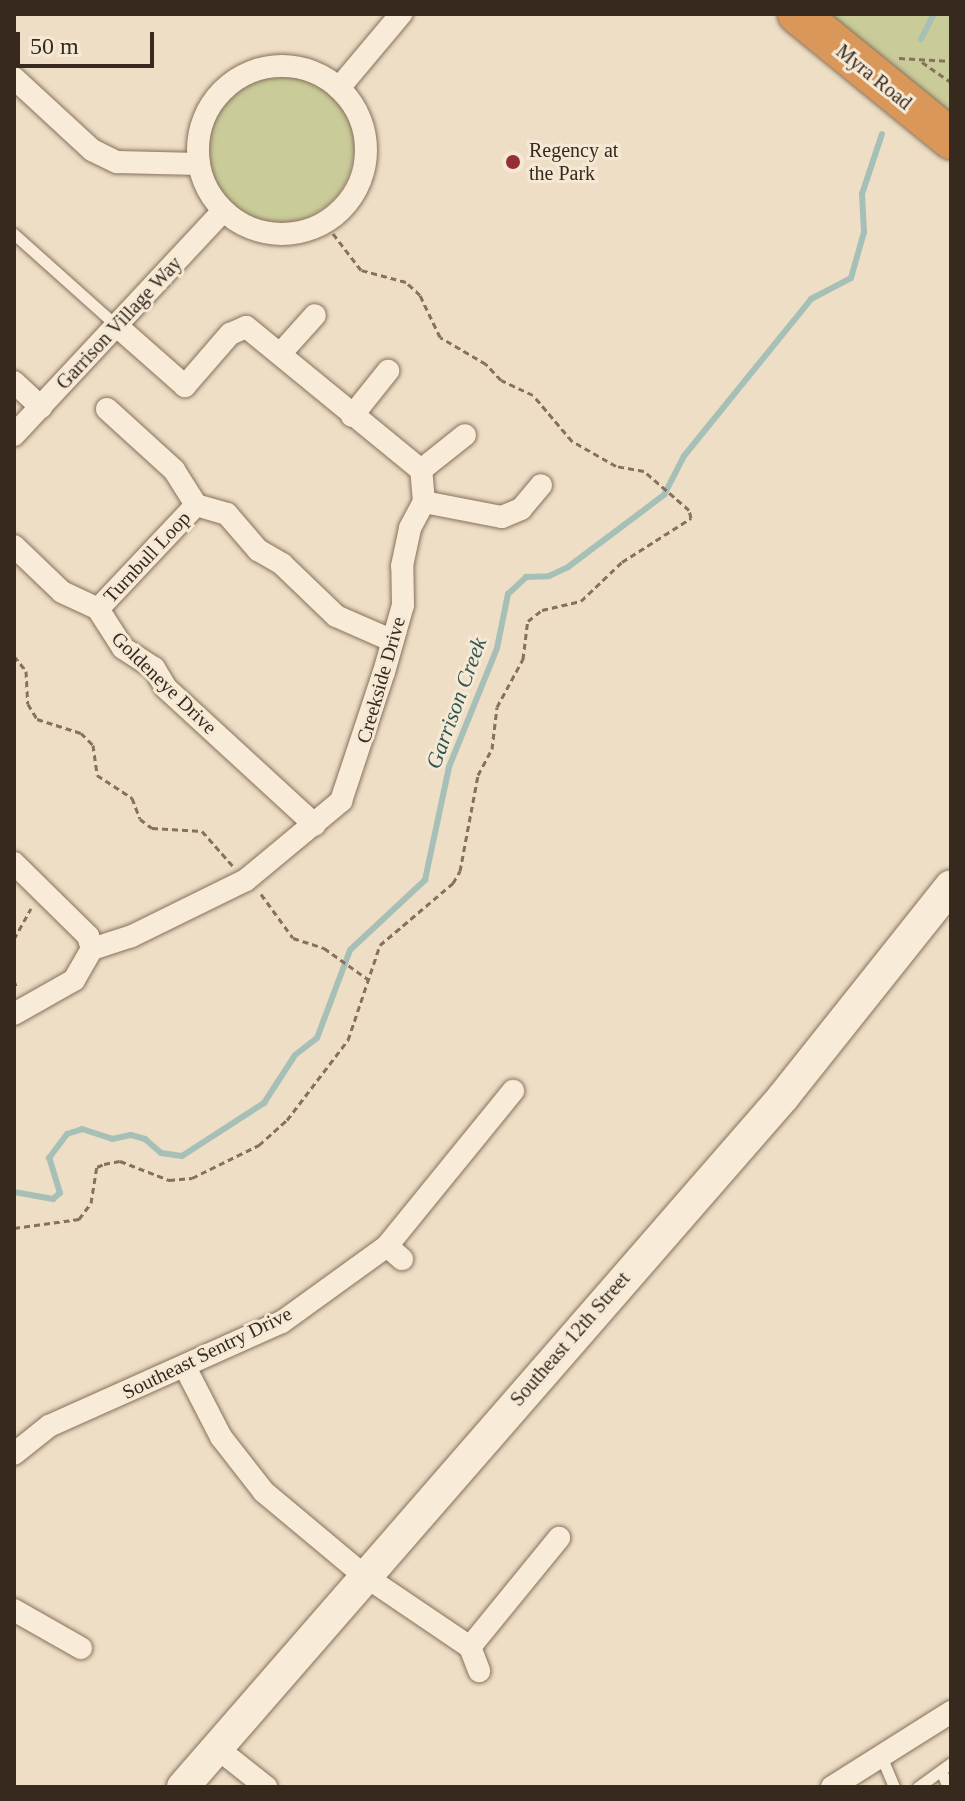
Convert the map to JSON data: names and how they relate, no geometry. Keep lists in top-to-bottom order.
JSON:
{
  "streets": {
    "highway": ["Myra Road"],
    "main road": ["Southeast 12th Street"],
    "street": [
      "Garrison Village Way",
      "Turnbull Loop",
      "Creekside Drive",
      "Goldeneye Drive",
      "Southeast Sentry Drive"
    ]
  },
  "crossings": [
    ["Turnbull Loop", "Goldeneye Drive"],
    ["Creekside Drive", "Goldeneye Drive"]
  ],
  "water": ["Garrison Creek"],
  "places": ["Regency at the Park"],
  "scale_bar": "50 m"
}
